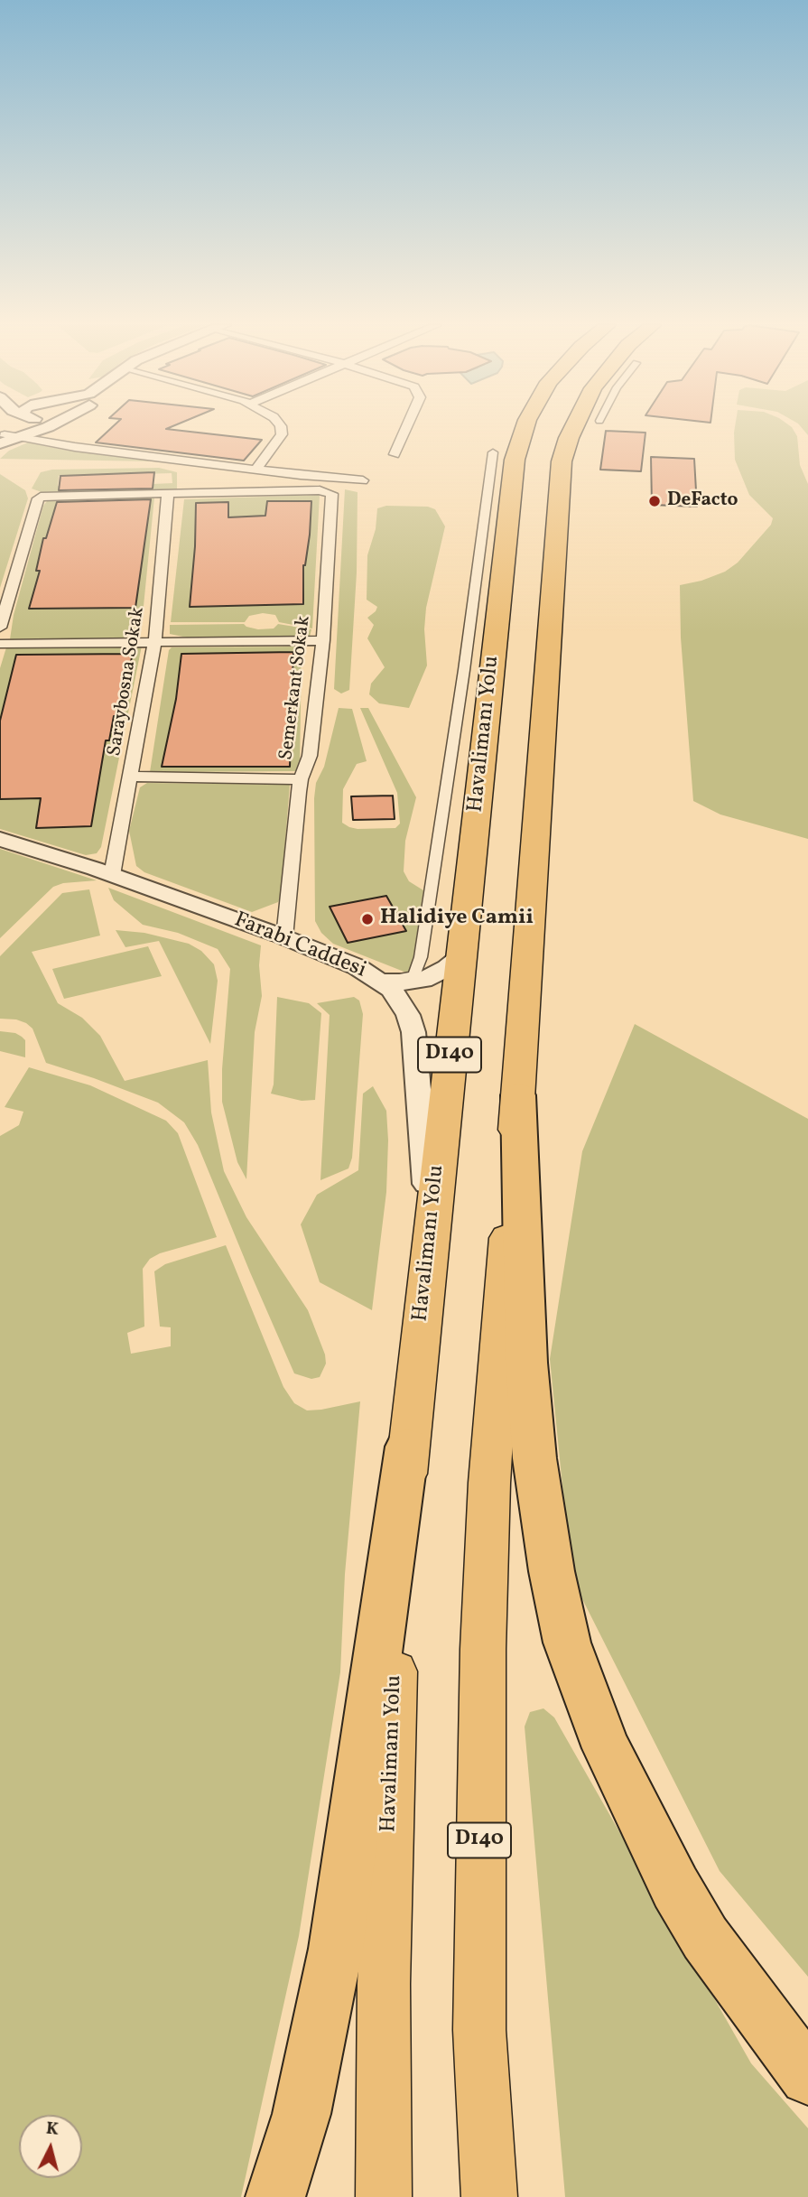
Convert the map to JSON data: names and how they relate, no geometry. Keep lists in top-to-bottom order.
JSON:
{
  "streets": {
    "highway": ["Havalimanı Yolu", "D140"],
    "street": ["Saraybosna Sokak", "Semerkant Sokak", "Farabi Caddesi"]
  },
  "crossings": [
    ["Saraybosna Sokak", "Semerkant Sokak"],
    ["Saraybosna Sokak", "Farabi Caddesi"],
    ["Semerkant Sokak", "Farabi Caddesi"],
    ["Havalimanı Yolu", "Farabi Caddesi"]
  ],
  "places": ["DeFacto", "Halidiye Camii"],
  "north": "top"
}
